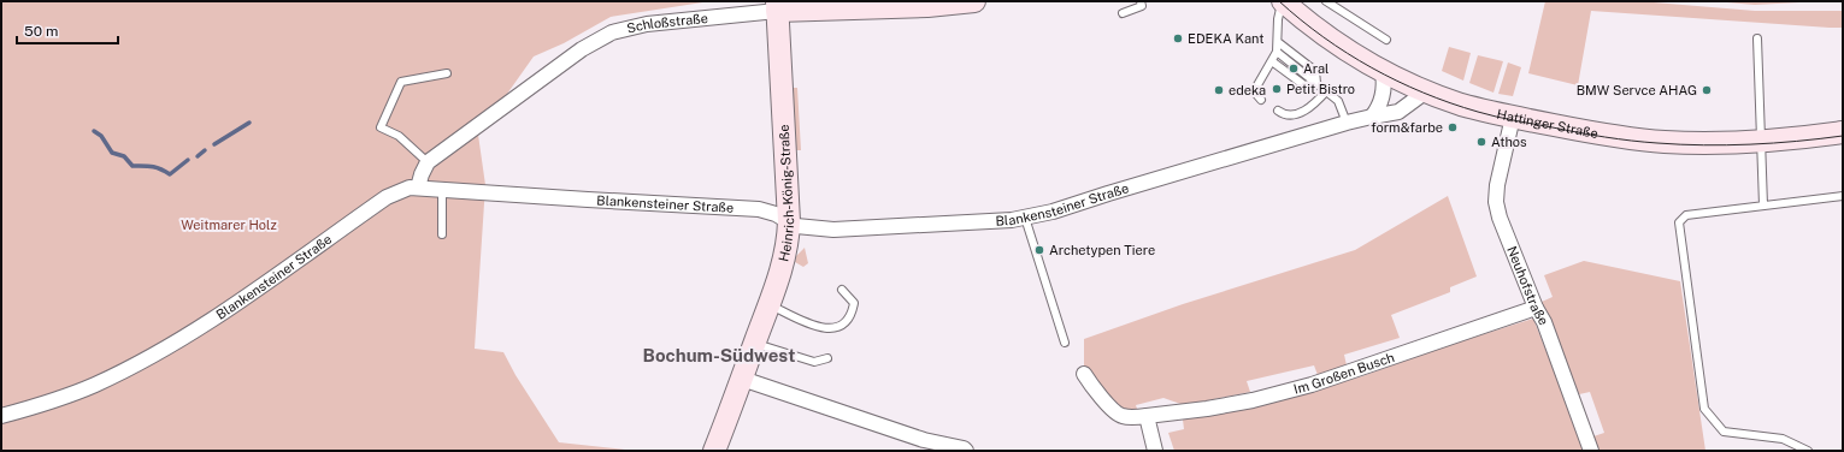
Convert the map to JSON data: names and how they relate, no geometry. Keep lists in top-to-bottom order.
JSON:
{
  "streets": {
    "main road": ["Schloßstraße", "Hattinger Straße", "Heinrich-König-Straße"],
    "street": ["Blankensteiner Straße", "Neuhofstraße", "Im Großen Busch"]
  },
  "crossings": [
    ["Schloßstraße", "Heinrich-König-Straße"],
    ["Hattinger Straße", "Blankensteiner Straße"],
    ["Hattinger Straße", "Neuhofstraße"],
    ["Heinrich-König-Straße", "Blankensteiner Straße"],
    ["Neuhofstraße", "Im Großen Busch"]
  ],
  "districts": ["Bochum-Südwest"],
  "parks": ["Weitmarer Holz"],
  "places": [
    "EDEKA Kant",
    "Aral",
    "Petit Bistro",
    "edeka",
    "BMW Servce AHAG",
    "form&farbe",
    "Athos",
    "Archetypen Tiere"
  ],
  "scale_bar": "50 m"
}
